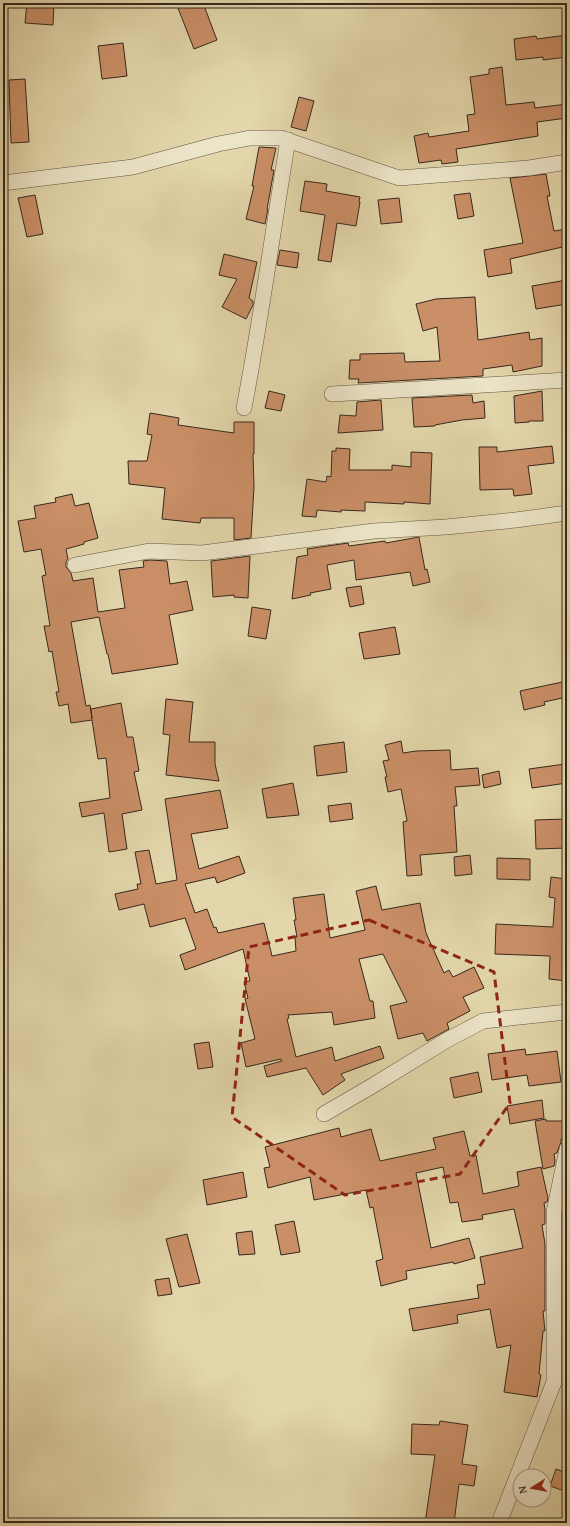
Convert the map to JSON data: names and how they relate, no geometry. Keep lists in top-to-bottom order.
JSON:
{
  "north": "left"
}
